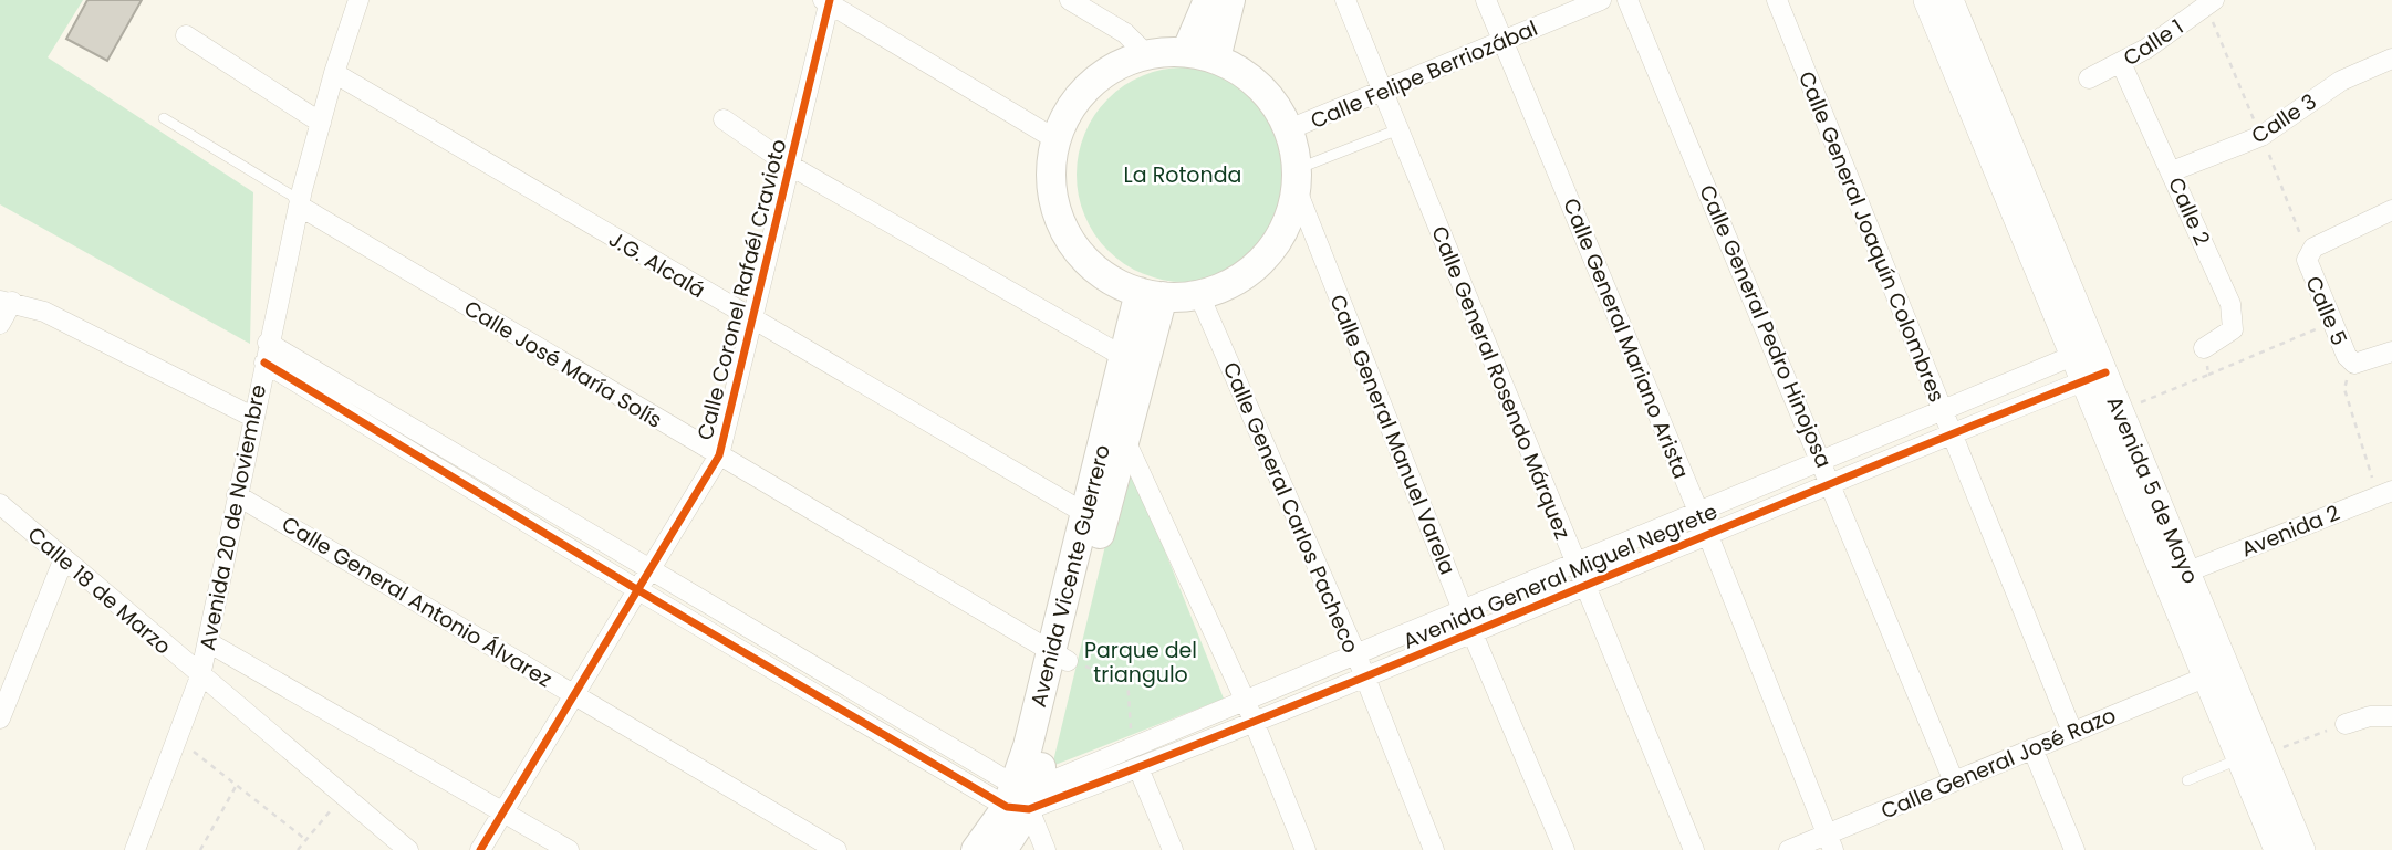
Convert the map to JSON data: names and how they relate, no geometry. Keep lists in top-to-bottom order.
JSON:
{
  "streets": {
    "main road": ["Avenida Vicente Guerrero"],
    "street": [
      "Calle 1",
      "Calle Felipe Berriozábal",
      "Calle 3",
      "Calle 2",
      "Calle General Joaquín Colombres",
      "J.G. Alcalá",
      "Calle Coronel Rafaél Cravioto",
      "Calle 5",
      "Calle General Pedro Hinojosa",
      "Calle General Mariano Arista",
      "Calle José María Solís",
      "Calle General Rosendo Márquez",
      "Calle General Manuel Varela",
      "Avenida 5 de Mayo",
      "Calle General Carlos Pacheco",
      "Avenida 20 de Noviembre",
      "Avenida 2",
      "Avenida General Miguel Negrete",
      "Calle 18 de Marzo",
      "Calle General Antonio Álvarez",
      "Calle General José Razo"
    ]
  },
  "crossings": [
    ["Calle 1", "Calle 2"],
    ["Calle Felipe Berriozábal", "Calle General Mariano Arista"],
    ["Calle Felipe Berriozábal", "Calle General Rosendo Márquez"],
    ["Calle Felipe Berriozábal", "Calle General Manuel Varela"],
    ["Calle Felipe Berriozábal", "Calle General Carlos Pacheco"],
    ["Calle Felipe Berriozábal", "Avenida Vicente Guerrero"],
    ["Calle 3", "Calle 2"],
    ["Calle General Joaquín Colombres", "Avenida General Miguel Negrete"],
    ["Calle General Joaquín Colombres", "Calle General José Razo"],
    ["J.G. Alcalá", "Calle Coronel Rafaél Cravioto"],
    ["J.G. Alcalá", "Avenida 20 de Noviembre"],
    ["J.G. Alcalá", "Avenida Vicente Guerrero"],
    ["Calle Coronel Rafaél Cravioto", "Calle José María Solís"],
    ["Calle Coronel Rafaél Cravioto", "Calle General Antonio Álvarez"],
    ["Calle General Pedro Hinojosa", "Avenida General Miguel Negrete"],
    ["Calle General Pedro Hinojosa", "Calle General José Razo"],
    ["Calle General Mariano Arista", "Avenida General Miguel Negrete"],
    ["Calle General Mariano Arista", "Calle General José Razo"],
    ["Calle José María Solís", "Avenida 20 de Noviembre"],
    ["Calle José María Solís", "Avenida Vicente Guerrero"],
    ["Calle General Rosendo Márquez", "Avenida General Miguel Negrete"],
    ["Calle General Manuel Varela", "Calle General Carlos Pacheco"],
    ["Calle General Manuel Varela", "Avenida Vicente Guerrero"],
    ["Calle General Manuel Varela", "Avenida General Miguel Negrete"],
    ["Avenida 5 de Mayo", "Avenida 2"],
    ["Avenida 5 de Mayo", "Avenida General Miguel Negrete"],
    ["Avenida 5 de Mayo", "Calle General José Razo"],
    ["Calle General Carlos Pacheco", "Avenida Vicente Guerrero"],
    ["Calle General Carlos Pacheco", "Avenida General Miguel Negrete"],
    ["Avenida 20 de Noviembre", "Calle 18 de Marzo"],
    ["Avenida 20 de Noviembre", "Calle General Antonio Álvarez"],
    ["Avenida Vicente Guerrero", "Avenida General Miguel Negrete"]
  ],
  "parks": ["La Rotonda", "Parque del triangulo"]
}
